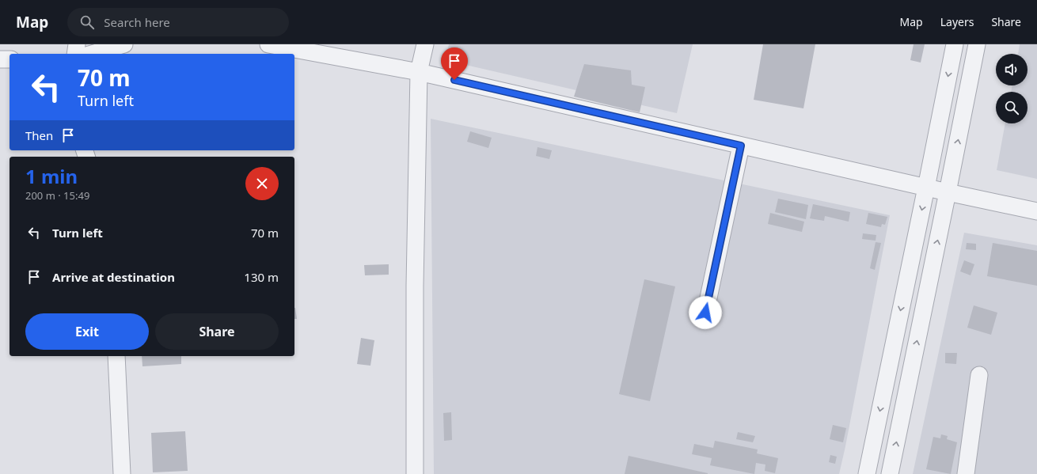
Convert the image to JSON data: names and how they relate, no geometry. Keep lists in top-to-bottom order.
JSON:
{
  "page": {
    "header": "Map",
    "search": "Search here",
    "nav": ["Map", "Layers", "Share"],
    "turn": ["70 m", "Turn left"],
    "then": "Then",
    "heading": ["1 min", "200 m · 15:49"],
    "list": [
      {
        "name": "Turn left",
        "value": "70 m"
      },
      {
        "name": "Arrive at destination",
        "value": "130 m"
      }
    ],
    "buttons": ["Exit", "Share"]
  }
}
